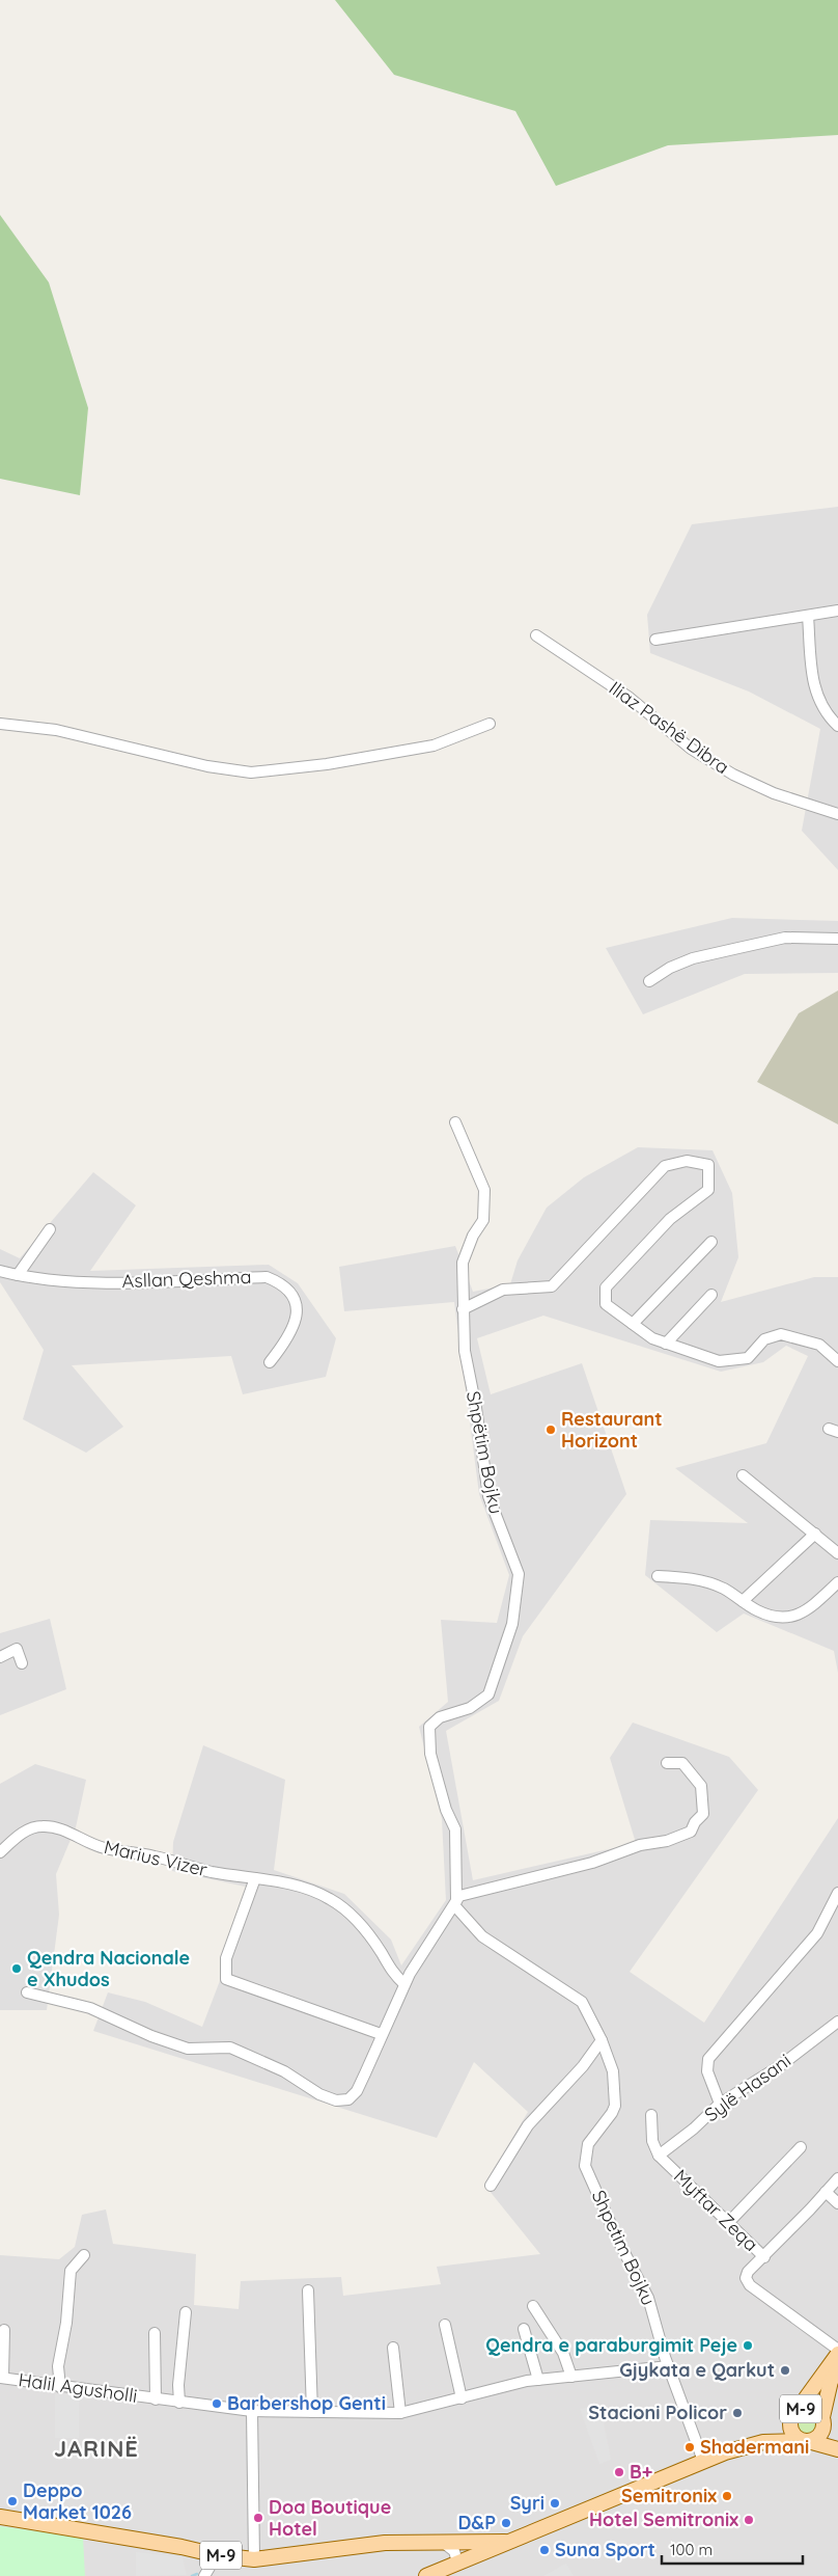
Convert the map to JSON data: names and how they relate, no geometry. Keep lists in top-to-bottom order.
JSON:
{
  "streets": {
    "main road": ["M-9"],
    "street": [
      "Iliaz Pashë Dibra",
      "Asllan Qeshma",
      "Shpëtim Bojku",
      "Marius Vizer",
      "Sylë Hasani",
      "Myftar Zeqa",
      "Shpetim Bojku",
      "Halil Agusholli"
    ]
  },
  "crossings": [
    ["Shpëtim Bojku", "Shpetim Bojku"],
    ["Sylë Hasani", "Myftar Zeqa"],
    ["Shpetim Bojku", "Halil Agusholli"],
    ["Shpetim Bojku", "M-9"]
  ],
  "districts": ["JARINË"],
  "places": [
    "Restaurant Horizont",
    "Qendra Nacionale e Xhudos",
    "Qendra e paraburgimit Peje",
    "Gjykata e Qarkut",
    "Barbershop Genti",
    "Stacioni Policor",
    "Shadermani",
    "B+",
    "Semitronix",
    "Deppo Market 1026",
    "Syri",
    "Doa Boutique Hotel",
    "Hotel Semitronix",
    "D&P",
    "Suna Sport"
  ],
  "scale_bar": "100 m"
}
